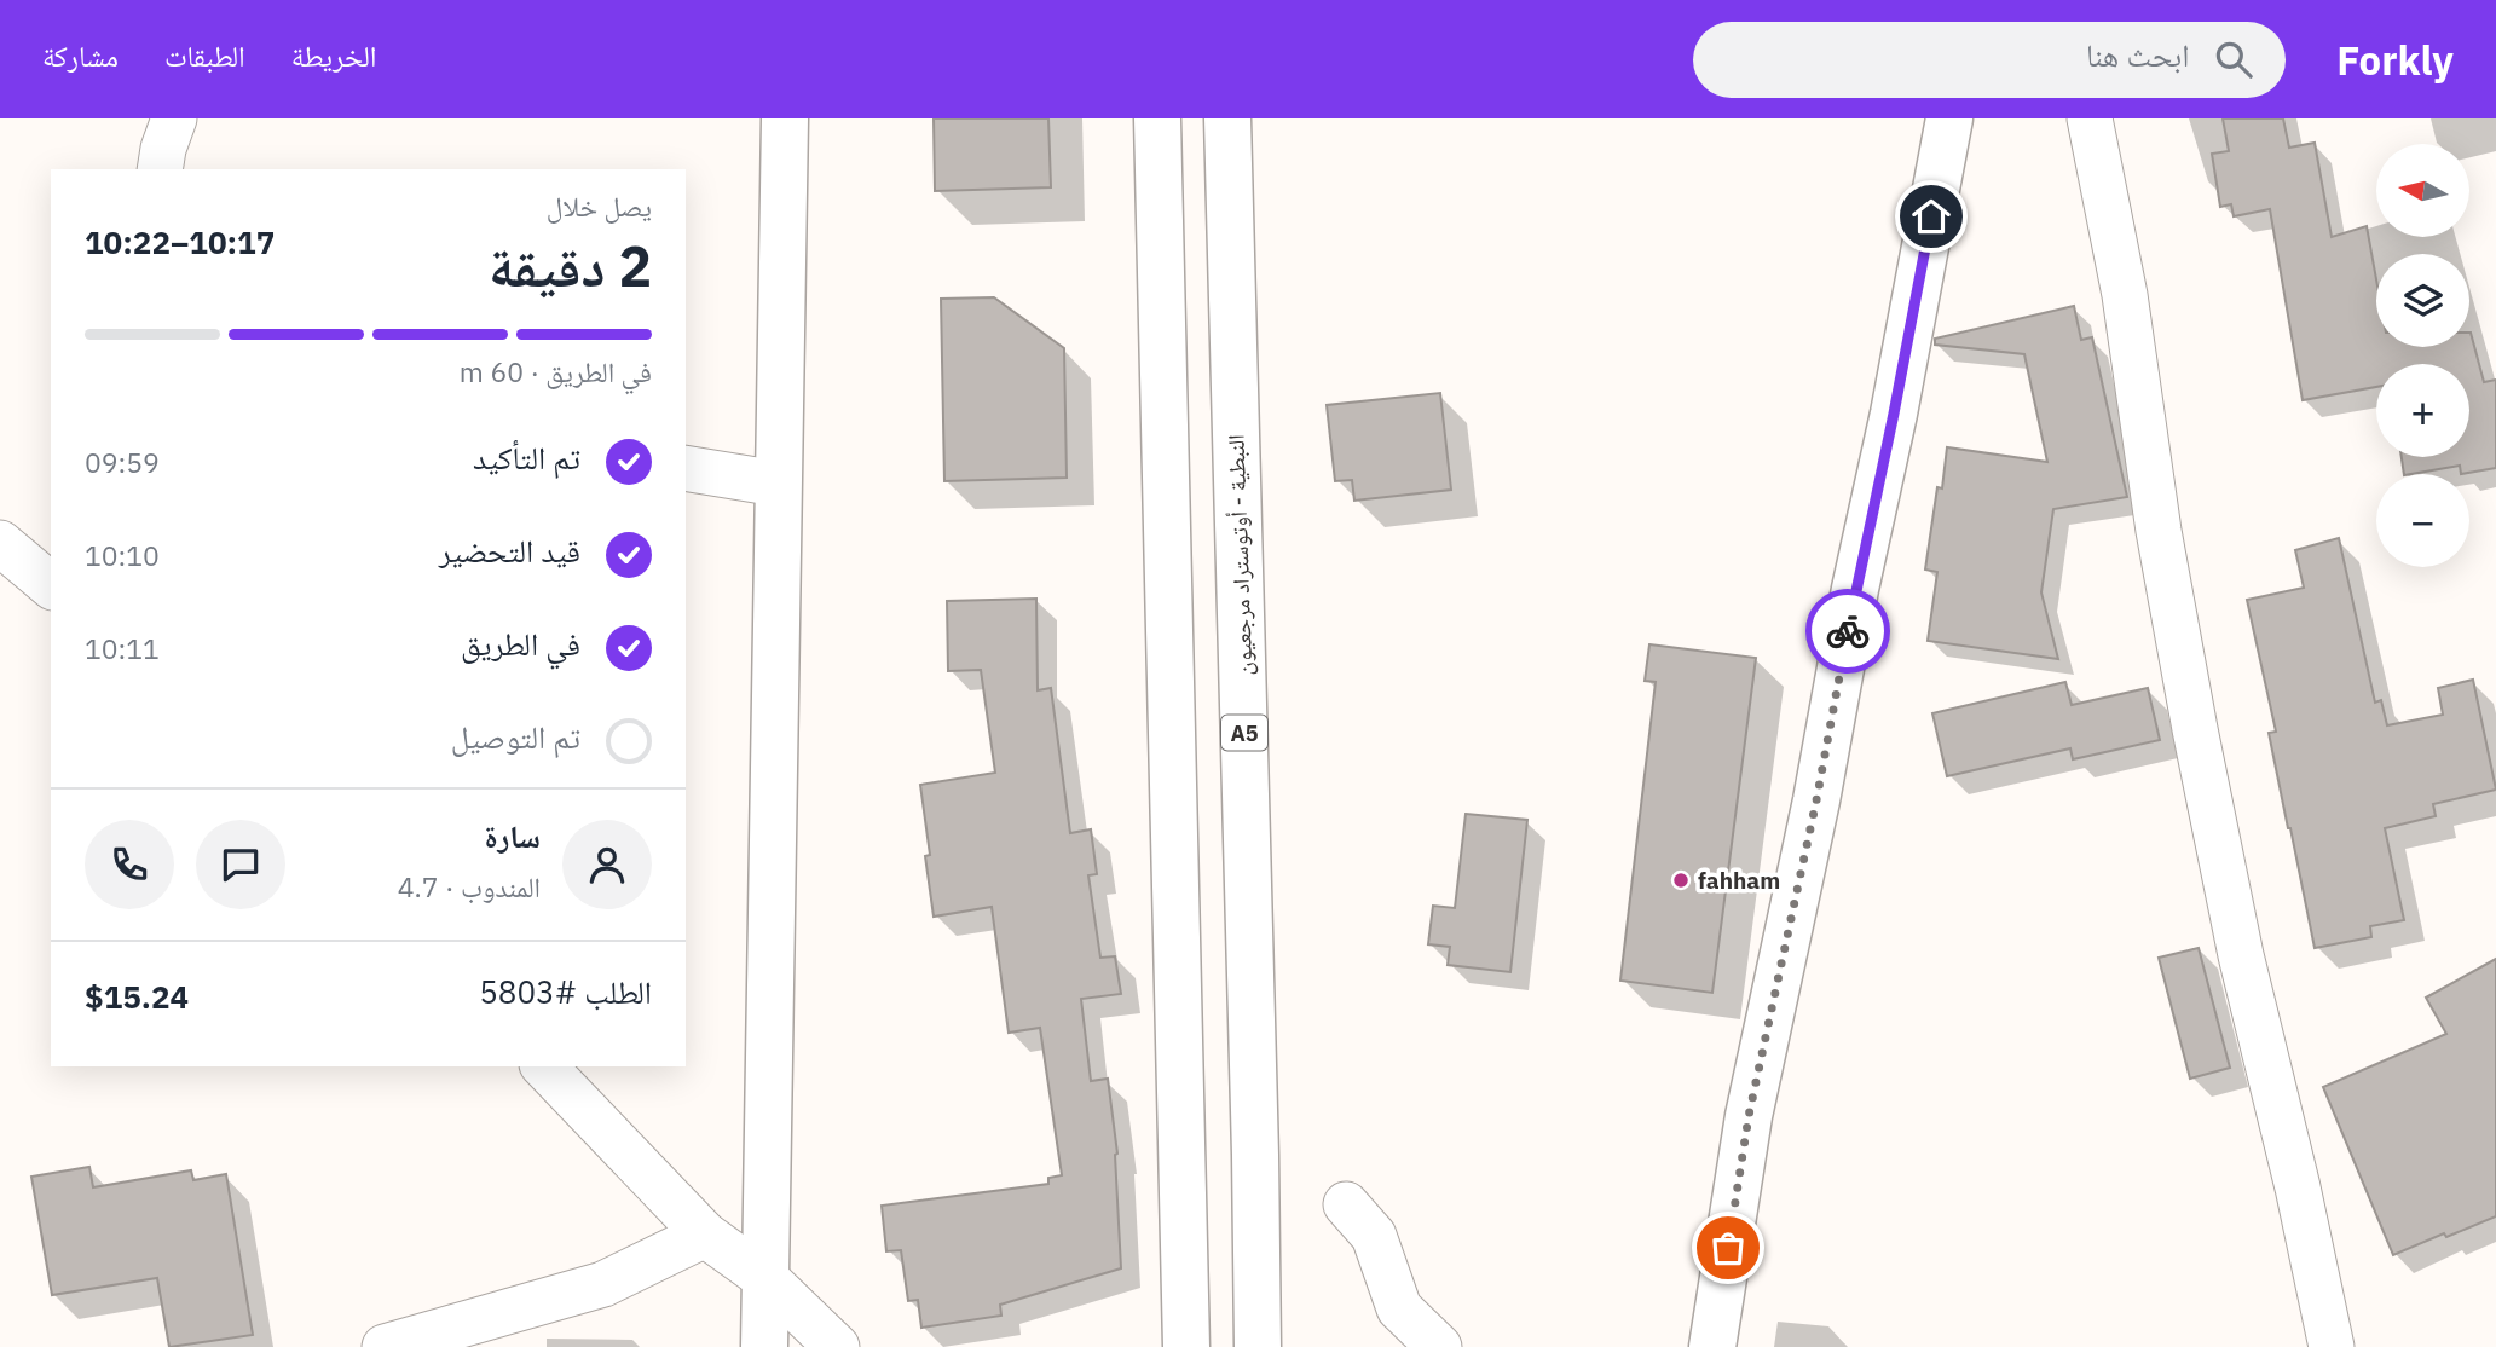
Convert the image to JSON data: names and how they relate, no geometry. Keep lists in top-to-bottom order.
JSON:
{
  "streets": {
    "main road": ["النبطية - أوتوستراد مرجعيون", "A5"]
  },
  "places": ["fahham"],
  "north": "left",
  "page": {
    "header": "Forkly",
    "search": "ابحث هنا",
    "nav": ["الخريطة", "الطبقات", "مشاركة"],
    "map_buttons": ["+", "−"],
    "heading": ["2 دقيقة", "يصل خلال", "10:17–10:22"],
    "panel": [
      "سارة",
      "المندوب · 4.7",
      "الطلب #5803",
      "$15.24"
    ],
    "bar": "في الطريق · 60 m",
    "list": [
      ["تم التأكيد", "09:59"],
      ["قيد التحضير", "10:10"],
      ["في الطريق", "10:11"],
      "تم التوصيل"
    ]
  }
}
